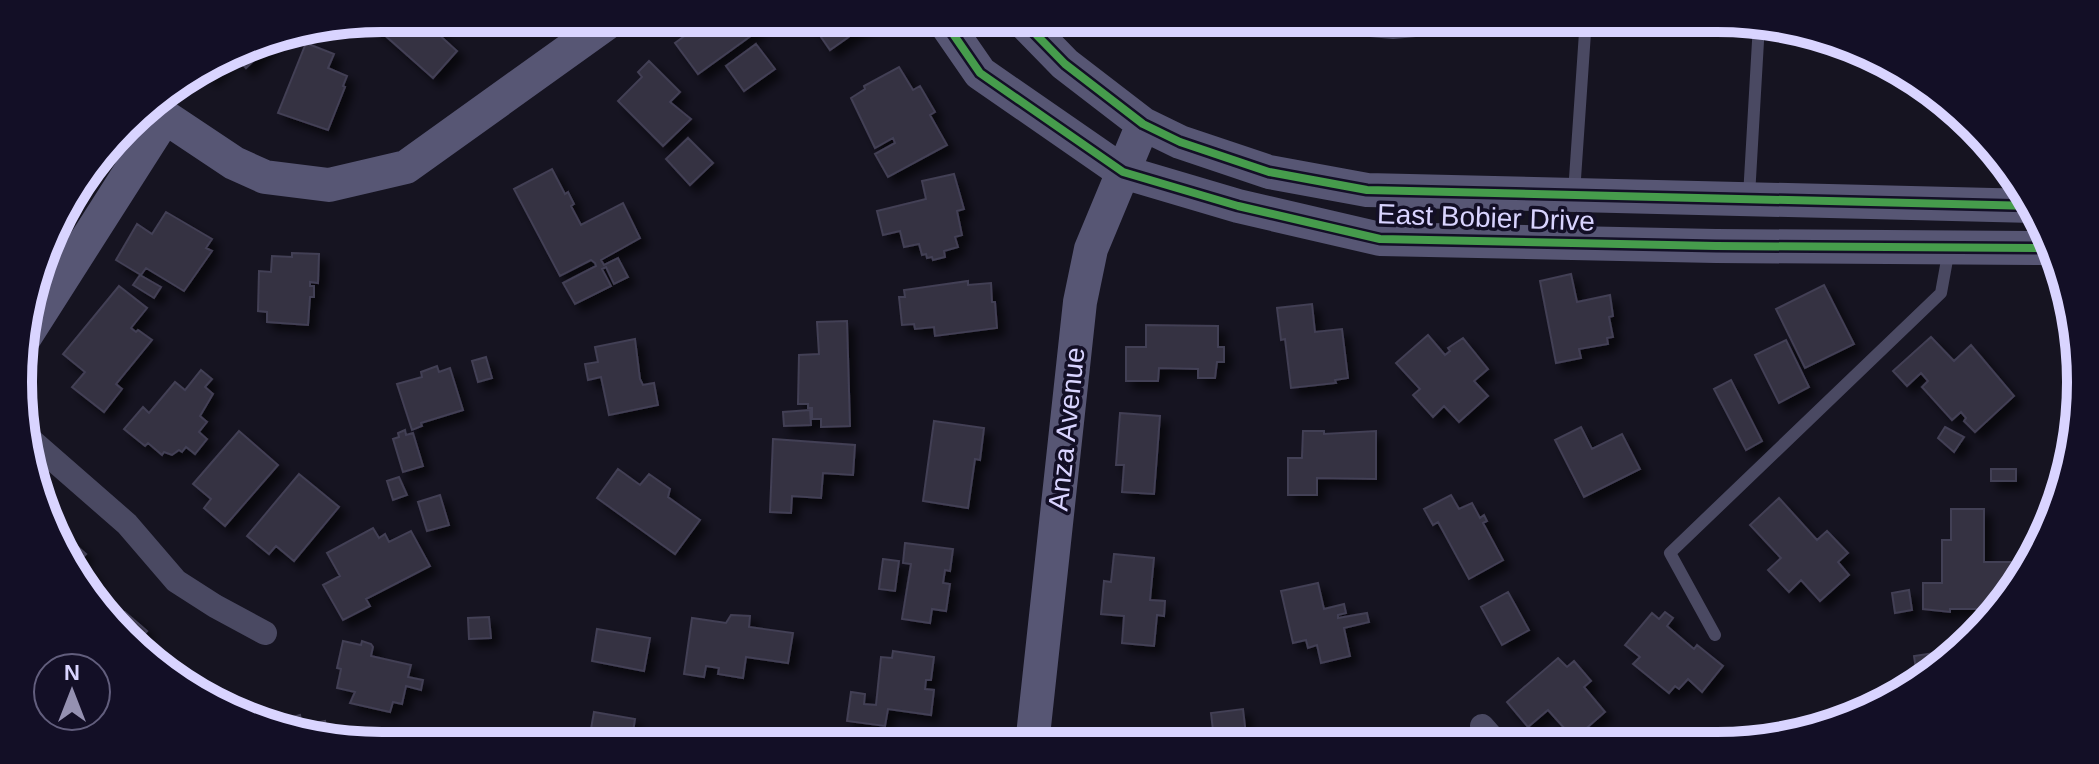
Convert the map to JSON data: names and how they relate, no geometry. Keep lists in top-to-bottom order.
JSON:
{
  "streets": {
    "main road": ["East Bobier Drive", "Anza Avenue"]
  },
  "crossings": [
    ["East Bobier Drive", "Anza Avenue"]
  ],
  "north": "top"
}
